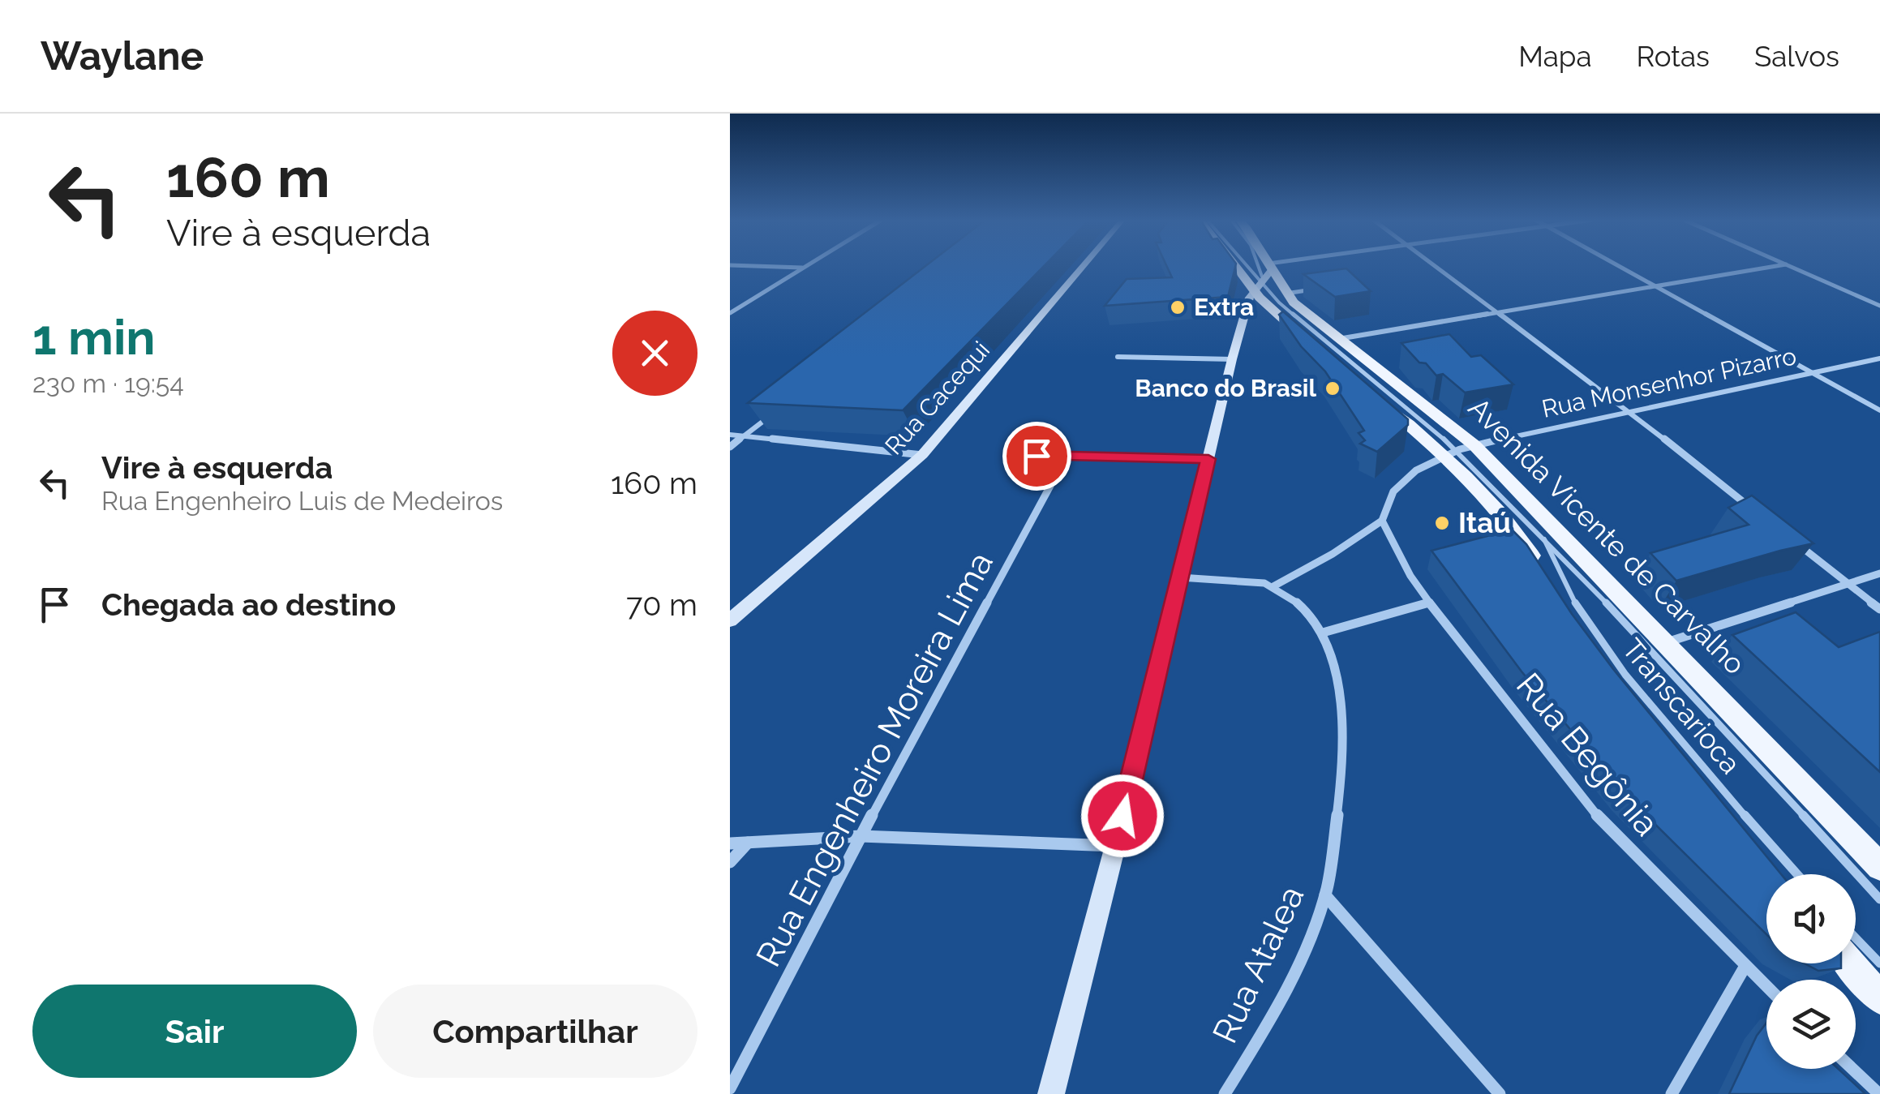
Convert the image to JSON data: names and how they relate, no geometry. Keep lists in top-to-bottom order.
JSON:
{
  "streets": {
    "main road": ["Rua Cacequi", "Avenida Vicente de Carvalho"],
    "street": [
      "Rua Monsenhor Pizarro",
      "Rua Begônia",
      "Rua Engenheiro Moreira Lima",
      "Rua Atalea"
    ],
    "lane": ["Transcarioca"]
  },
  "crossings": [
    ["Rua Monsenhor Pizarro", "Avenida Vicente de Carvalho"],
    ["Rua Monsenhor Pizarro", "Transcarioca"],
    ["Rua Monsenhor Pizarro", "Rua Begônia"],
    ["Avenida Vicente de Carvalho", "Transcarioca"]
  ],
  "places": ["Extra", "Banco do Brasil", "Itaú"],
  "page": {
    "header": "Waylane",
    "nav": ["Mapa", "Rotas", "Salvos"],
    "turn": ["160 m", "Vire à esquerda"],
    "heading": ["1 min", "230 m · 19:54"],
    "list": [
      {
        "name": "Vire à esquerda",
        "note": "Rua Engenheiro Luis de Medeiros",
        "value": "160 m"
      },
      {
        "name": "Chegada ao destino",
        "value": "70 m"
      }
    ],
    "buttons": ["Sair", "Compartilhar"]
  }
}
